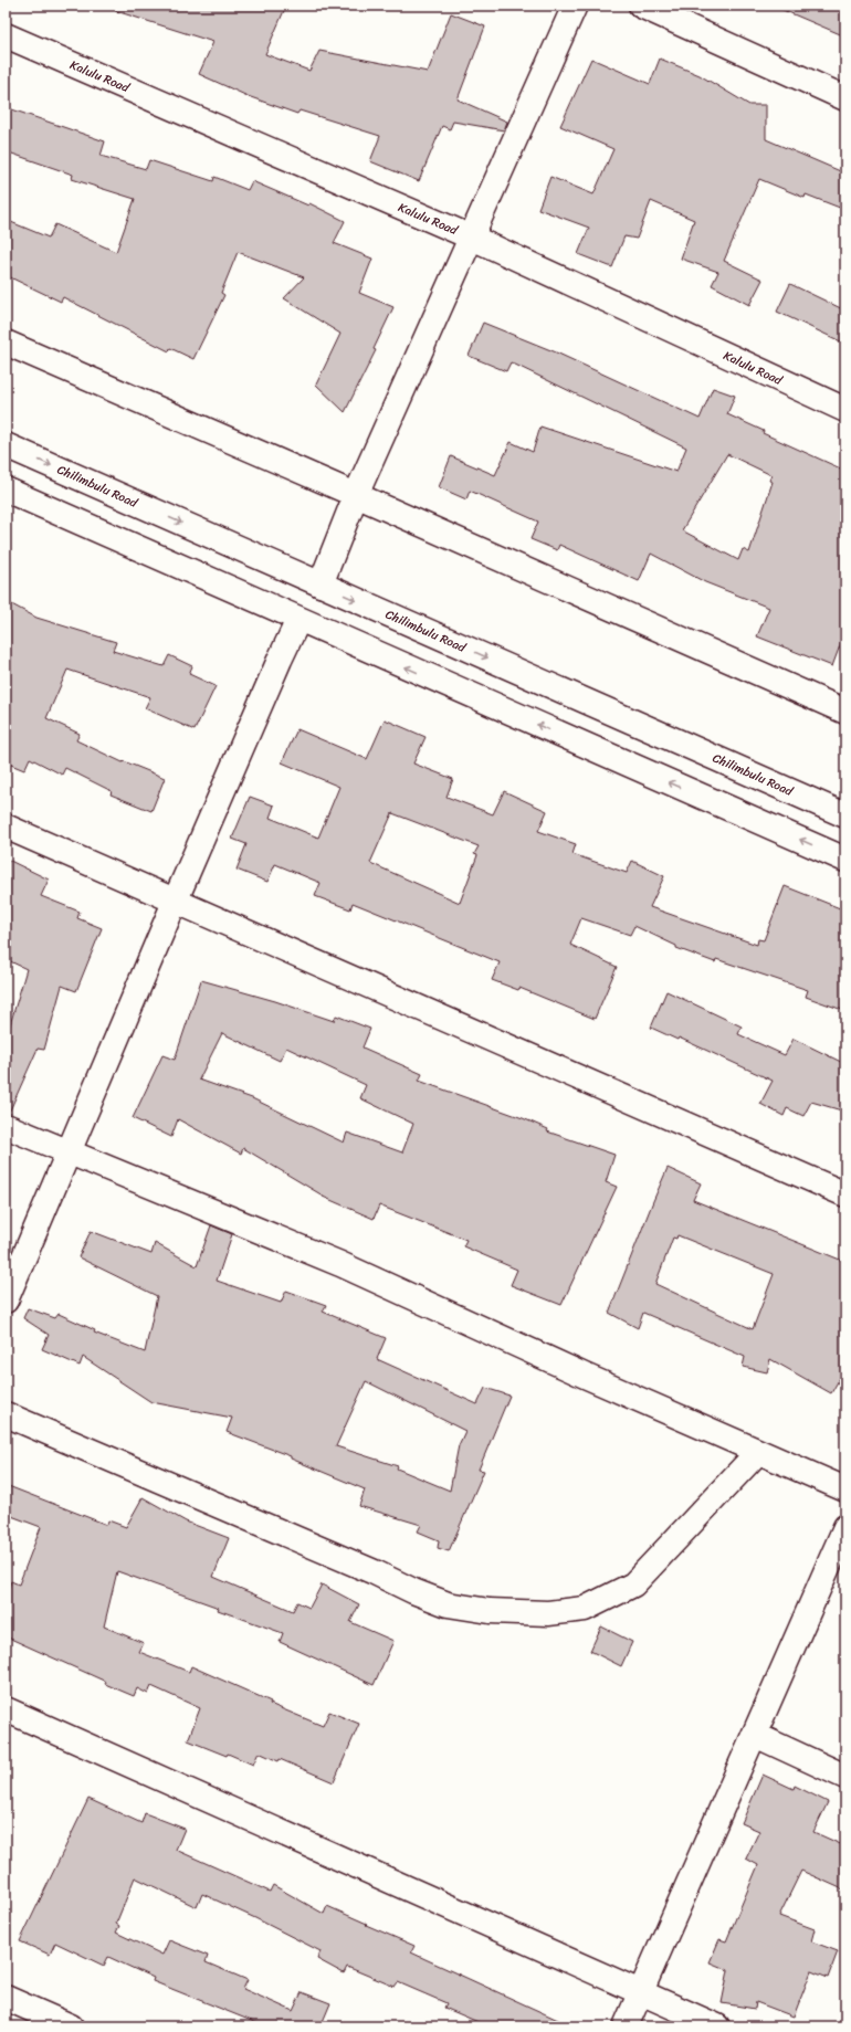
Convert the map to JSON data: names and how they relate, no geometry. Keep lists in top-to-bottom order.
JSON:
{
  "streets": {
    "street": ["Kalulu Road", "Chilimbulu Road"]
  }
}
